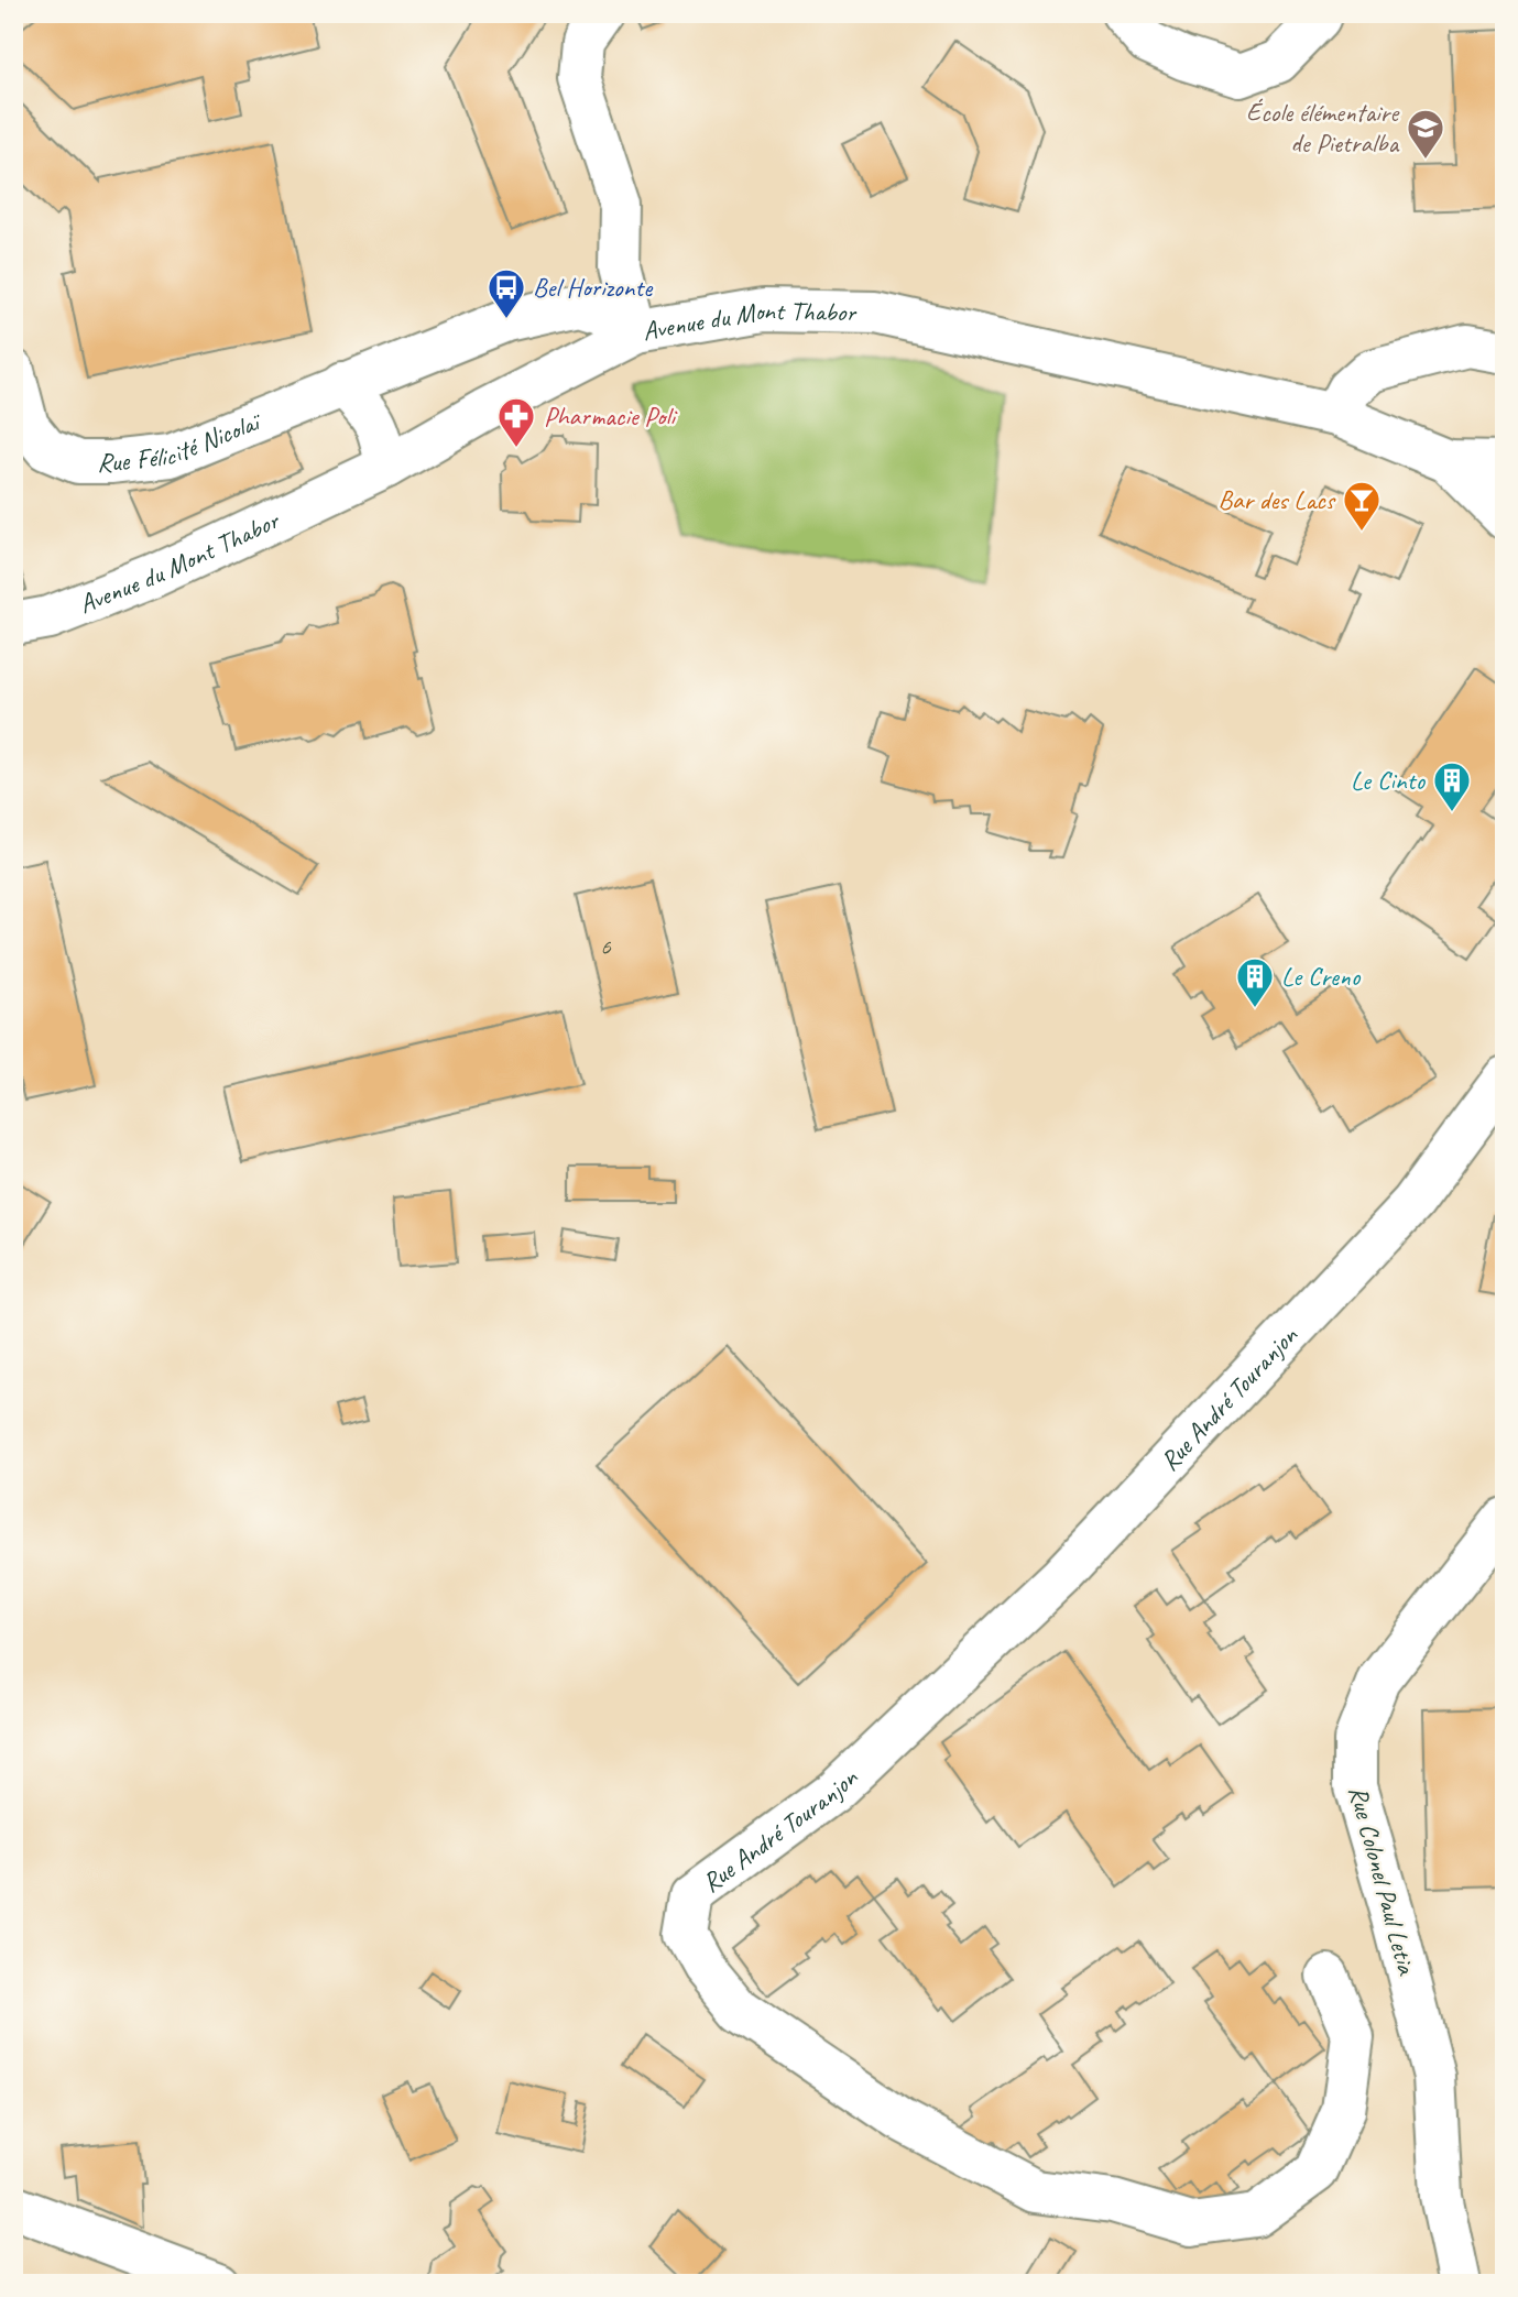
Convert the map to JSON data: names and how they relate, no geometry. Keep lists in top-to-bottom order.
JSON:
{
  "streets": {
    "street": [
      "Avenue du Mont Thabor",
      "Rue Félicité Nicolaï",
      "Rue André Touranjon",
      "Rue Colonel Paul Letia"
    ]
  },
  "crossings": [
    ["Avenue du Mont Thabor", "Rue Félicité Nicolaï"]
  ],
  "places": {
    "school or university": ["École élémentaire de Pietralba"],
    "bus stop": ["Bel Horizonte"],
    "pharmacy": ["Pharmacie Poli"],
    "bar": ["Bar des Lacs"],
    "building": ["Le Cinto", "Le Creno"]
  },
  "house_numbers": ["6"]
}
